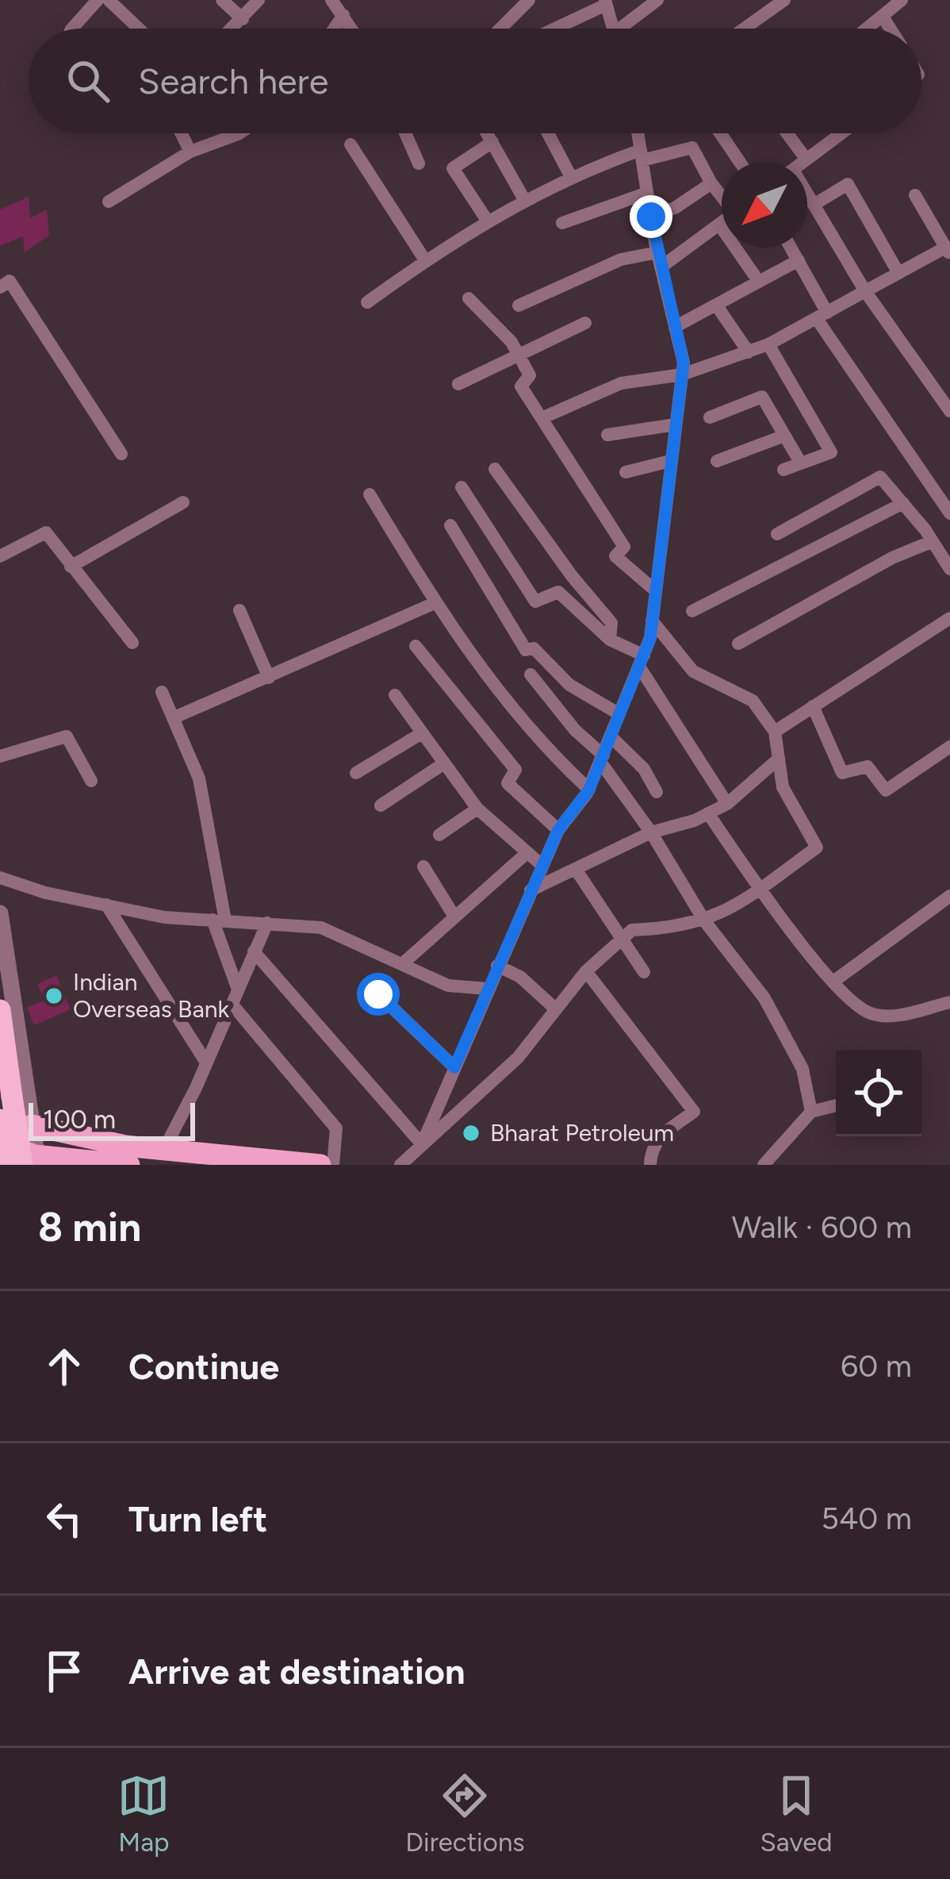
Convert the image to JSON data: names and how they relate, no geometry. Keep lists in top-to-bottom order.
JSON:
{
  "places": ["Indian Overseas Bank", "Bharat Petroleum"],
  "scale_bar": "100 m",
  "north": "bottom left",
  "page": {
    "search": "Search here",
    "scale": "100 m",
    "heading": ["8 min", "Walk · 600 m"],
    "list": [
      ["Continue", "60 m"],
      ["Turn left", "540 m"],
      "Arrive at destination"
    ],
    "nav": ["Map", "Directions", "Saved"]
  }
}
